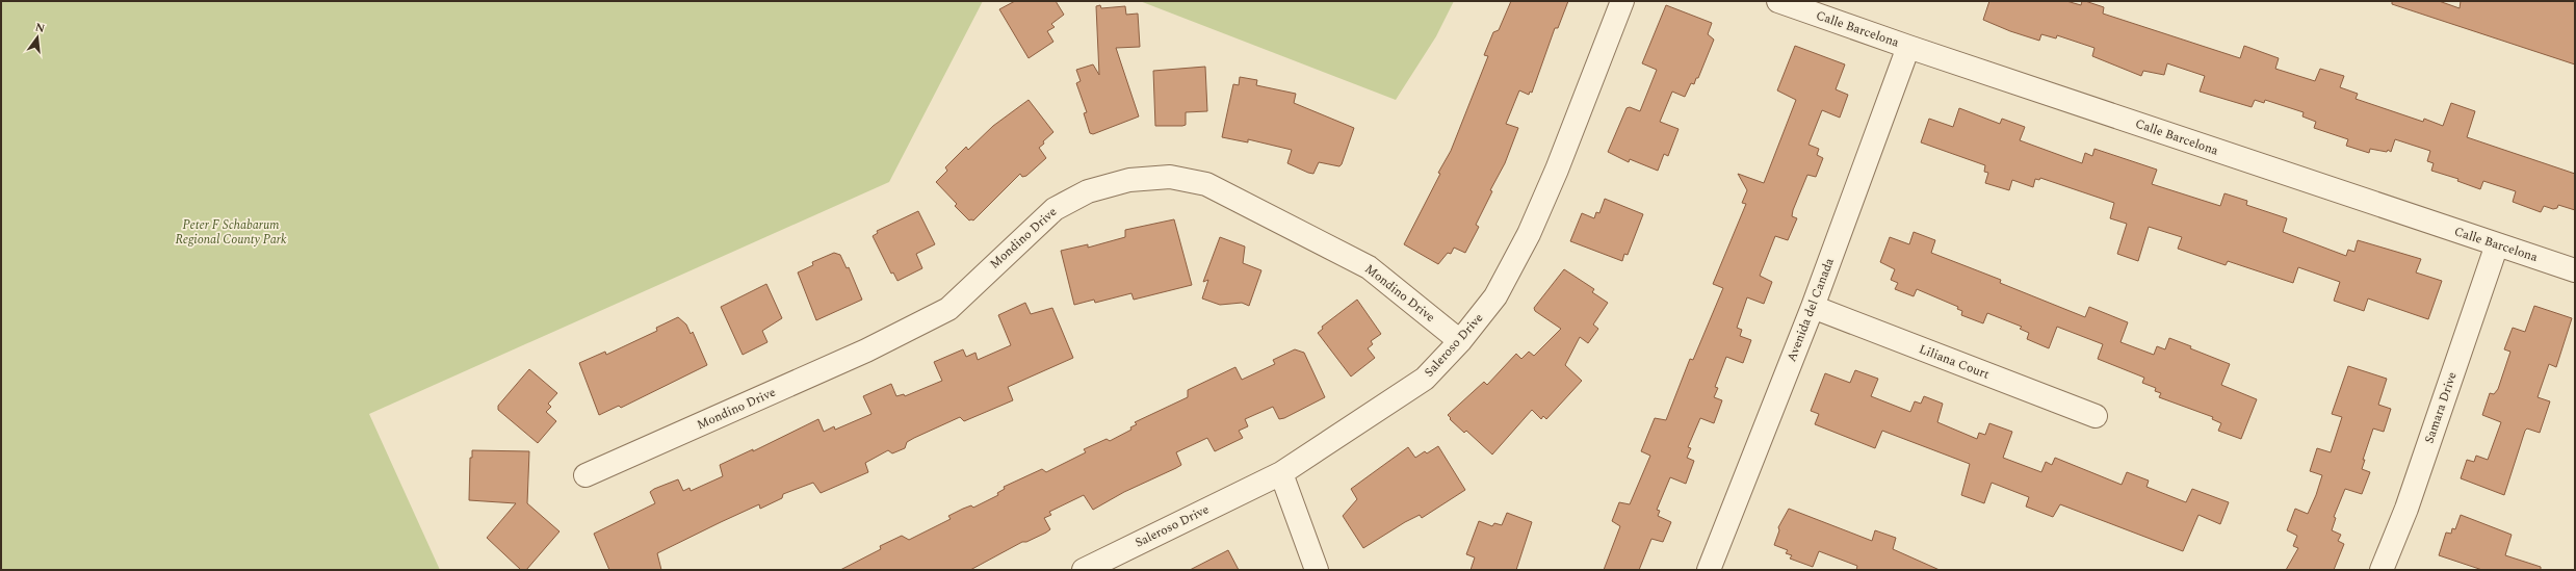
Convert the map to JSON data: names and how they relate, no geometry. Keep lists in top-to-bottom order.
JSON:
{
  "streets": {
    "street": [
      "Calle Barcelona",
      "Mondino Drive",
      "Avenida del Canada",
      "Saleroso Drive",
      "Liliana Court",
      "Samara Drive"
    ]
  },
  "crossings": [
    ["Calle Barcelona", "Avenida del Canada"],
    ["Calle Barcelona", "Samara Drive"],
    ["Mondino Drive", "Saleroso Drive"],
    ["Avenida del Canada", "Liliana Court"]
  ],
  "parks": ["Peter F Schabarum Regional County Park"],
  "north": "top"
}
